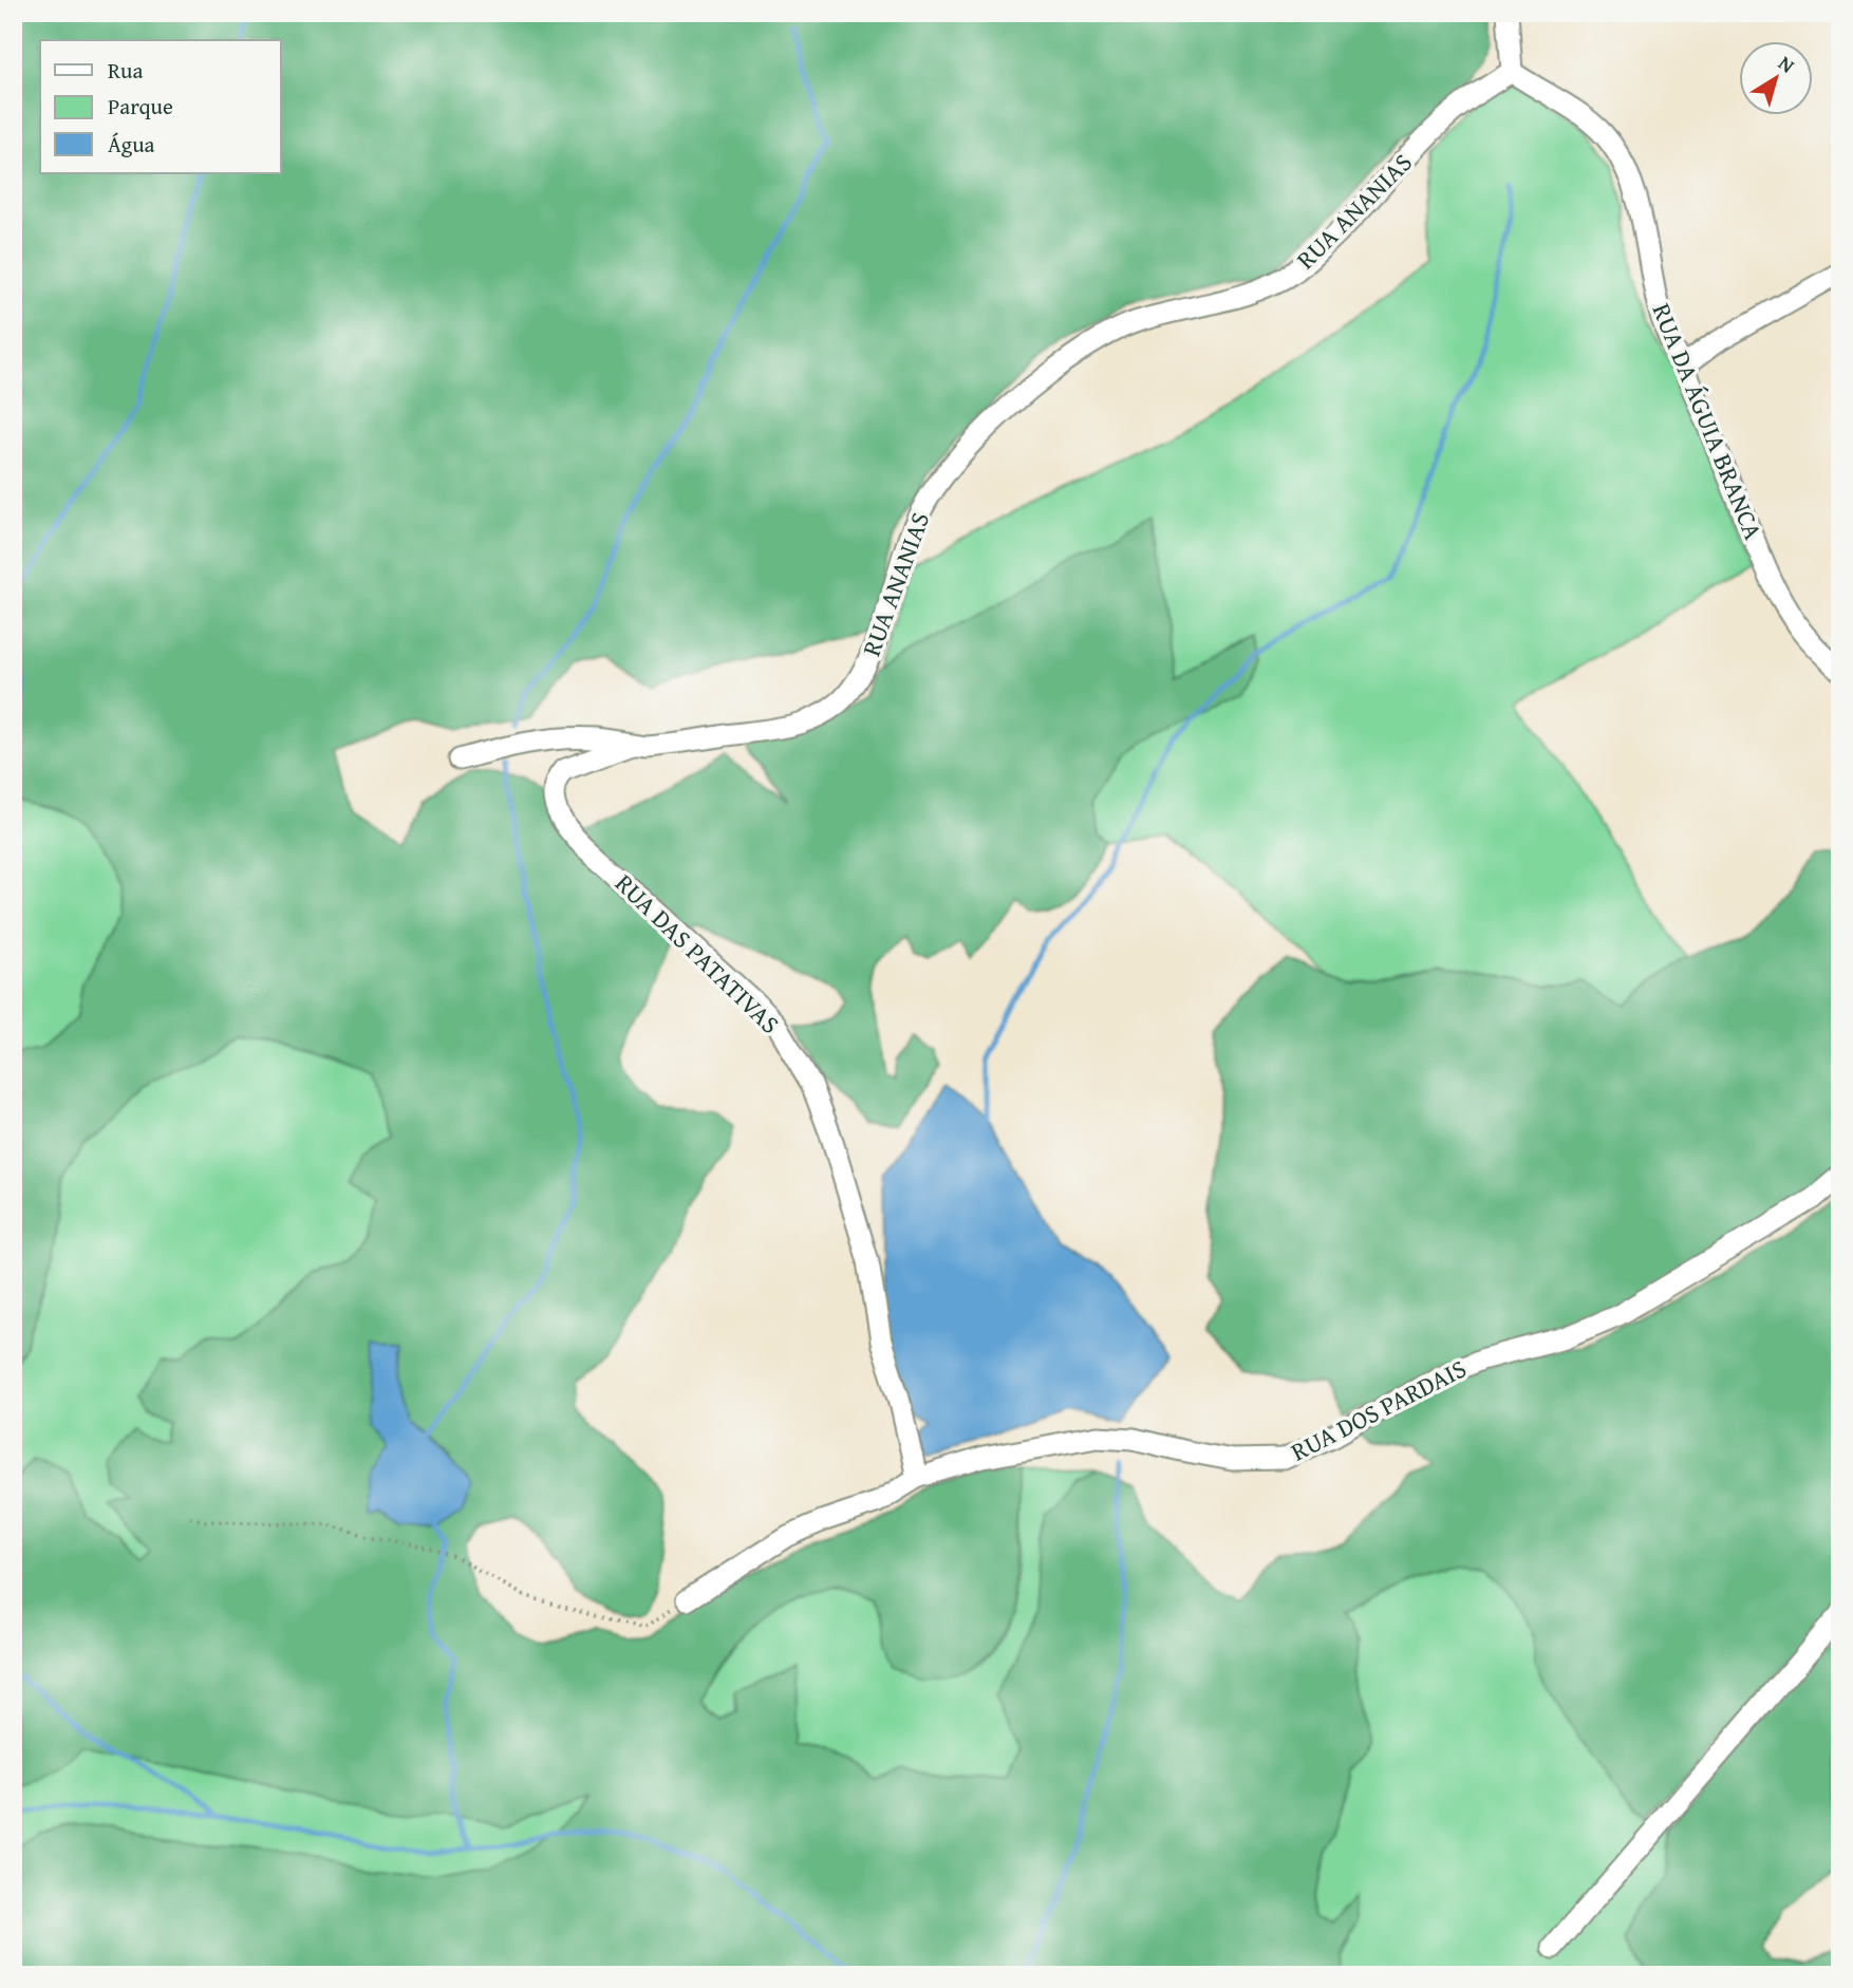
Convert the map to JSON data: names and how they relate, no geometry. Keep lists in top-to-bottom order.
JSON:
{
  "streets": {
    "street": [
      "RUA ANANIAS",
      "RUA DA ÁGUIA BRANCA",
      "RUA DAS PATATIVAS",
      "RUA DOS PARDAIS"
    ]
  },
  "crossings": [
    ["RUA ANANIAS", "RUA DA ÁGUIA BRANCA"],
    ["RUA ANANIAS", "RUA DAS PATATIVAS"],
    ["RUA DAS PATATIVAS", "RUA DOS PARDAIS"]
  ],
  "legend": ["Rua", "Parque", "Água"],
  "north": "top right"
}
